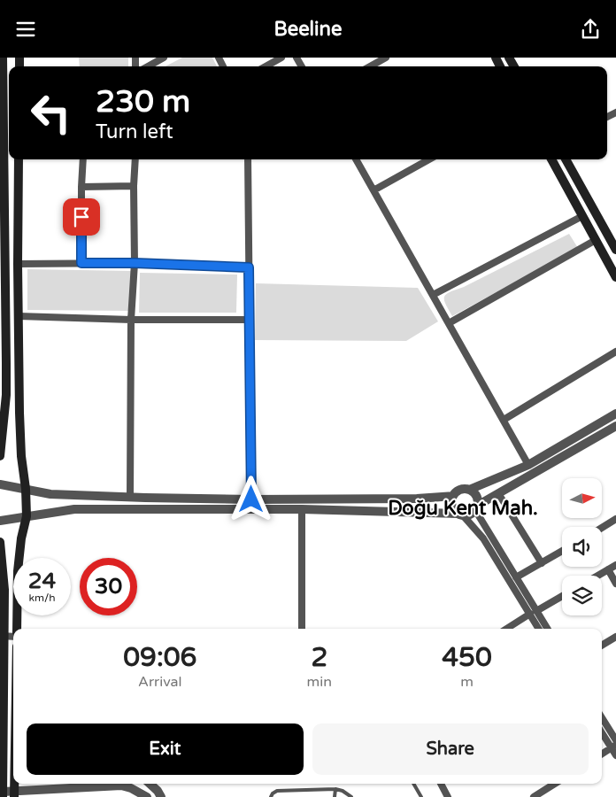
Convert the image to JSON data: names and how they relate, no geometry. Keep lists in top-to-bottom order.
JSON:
{
  "districts": ["Doğu Kent Mah."],
  "north": "right",
  "page": {
    "header": "Beeline",
    "turn": ["230 m", "Turn left"],
    "speed": "24 km/h",
    "limit": "30",
    "eta": [
      "09:06",
      "Arrival",
      "2",
      "min",
      "450",
      "m"
    ],
    "buttons": ["Exit", "Share"]
  }
}
